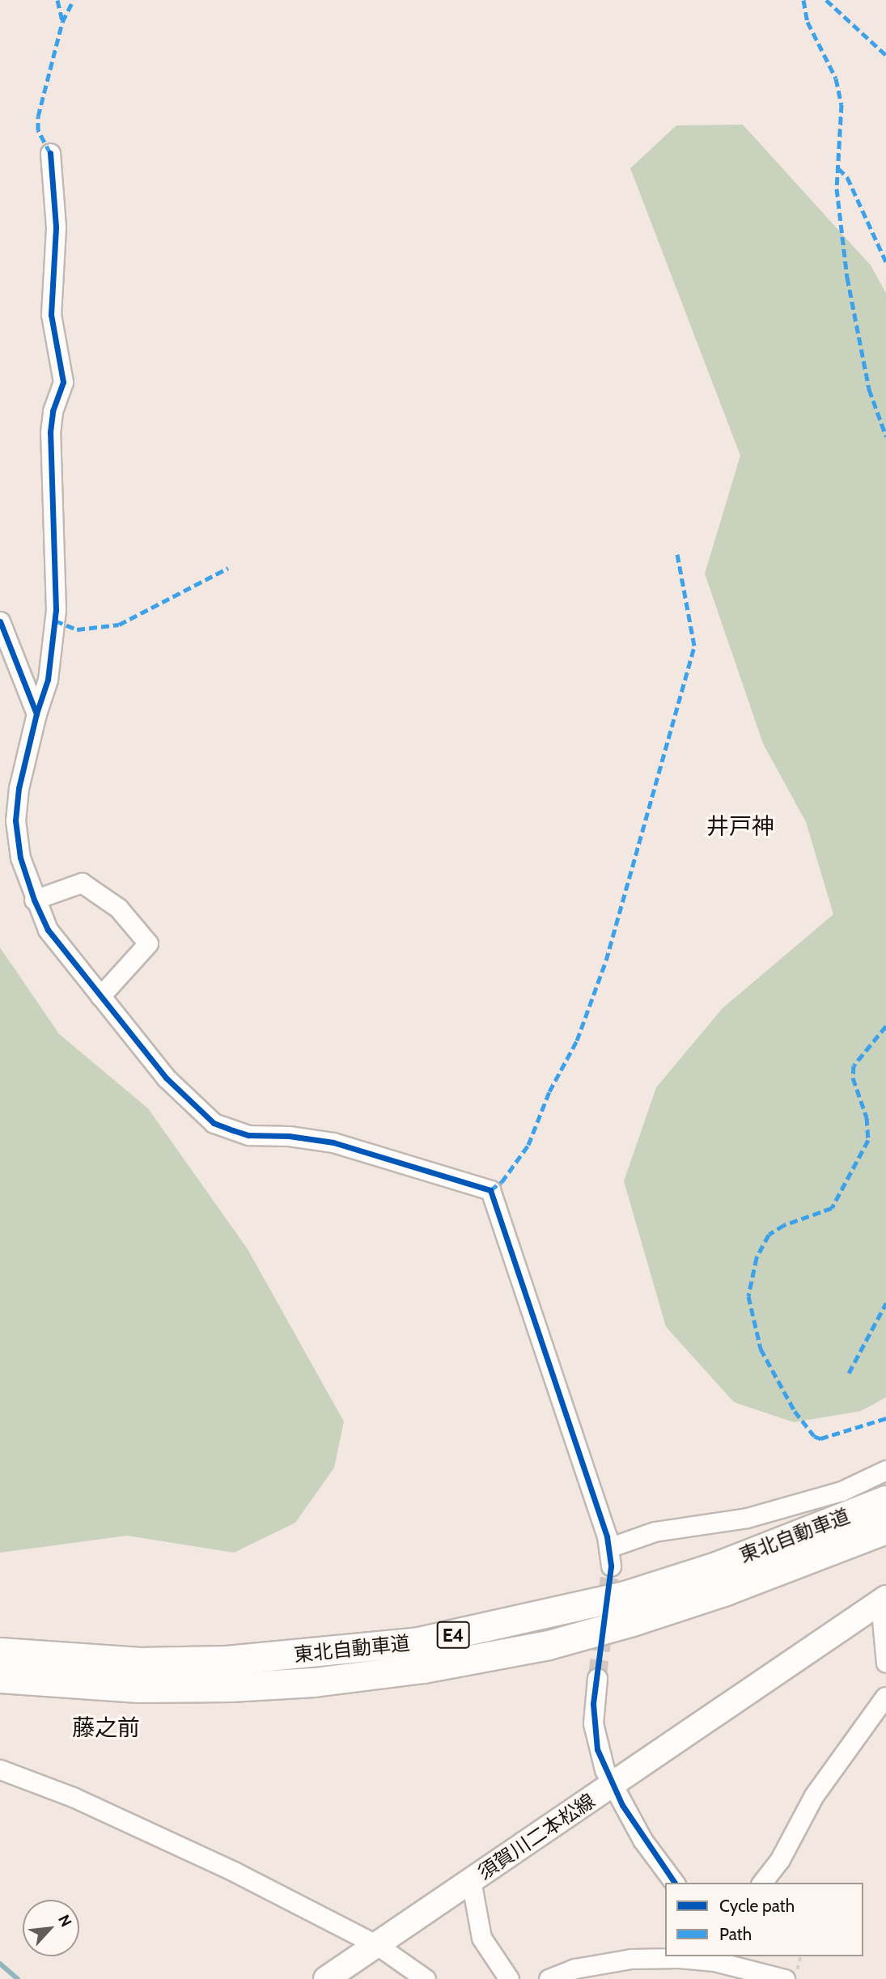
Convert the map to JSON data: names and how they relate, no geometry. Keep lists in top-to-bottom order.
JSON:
{
  "streets": {
    "highway": ["東北自動車道", "E4"],
    "main road": ["須賀川二本松線"]
  },
  "districts": ["井戸神", "藤之前"],
  "legend": ["Cycle path", "Path"],
  "north": "top right"
}
